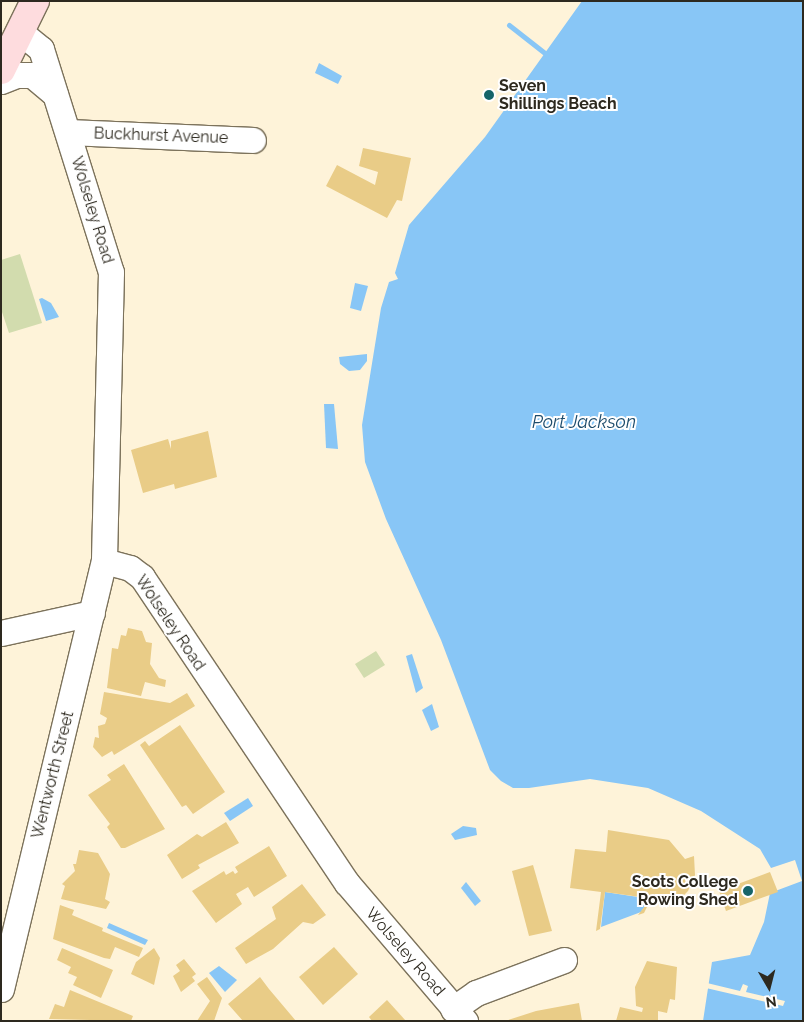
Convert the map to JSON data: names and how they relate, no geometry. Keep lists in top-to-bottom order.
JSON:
{
  "streets": {
    "street": ["Buckhurst Avenue", "Wolseley Road", "Wentworth Street"]
  },
  "crossings": [
    ["Buckhurst Avenue", "Wolseley Road"],
    ["Wolseley Road", "Wentworth Street"]
  ],
  "water": ["Port Jackson"],
  "places": ["Seven Shillings Beach", "Scots College Rowing Shed"],
  "north": "bottom"
}
